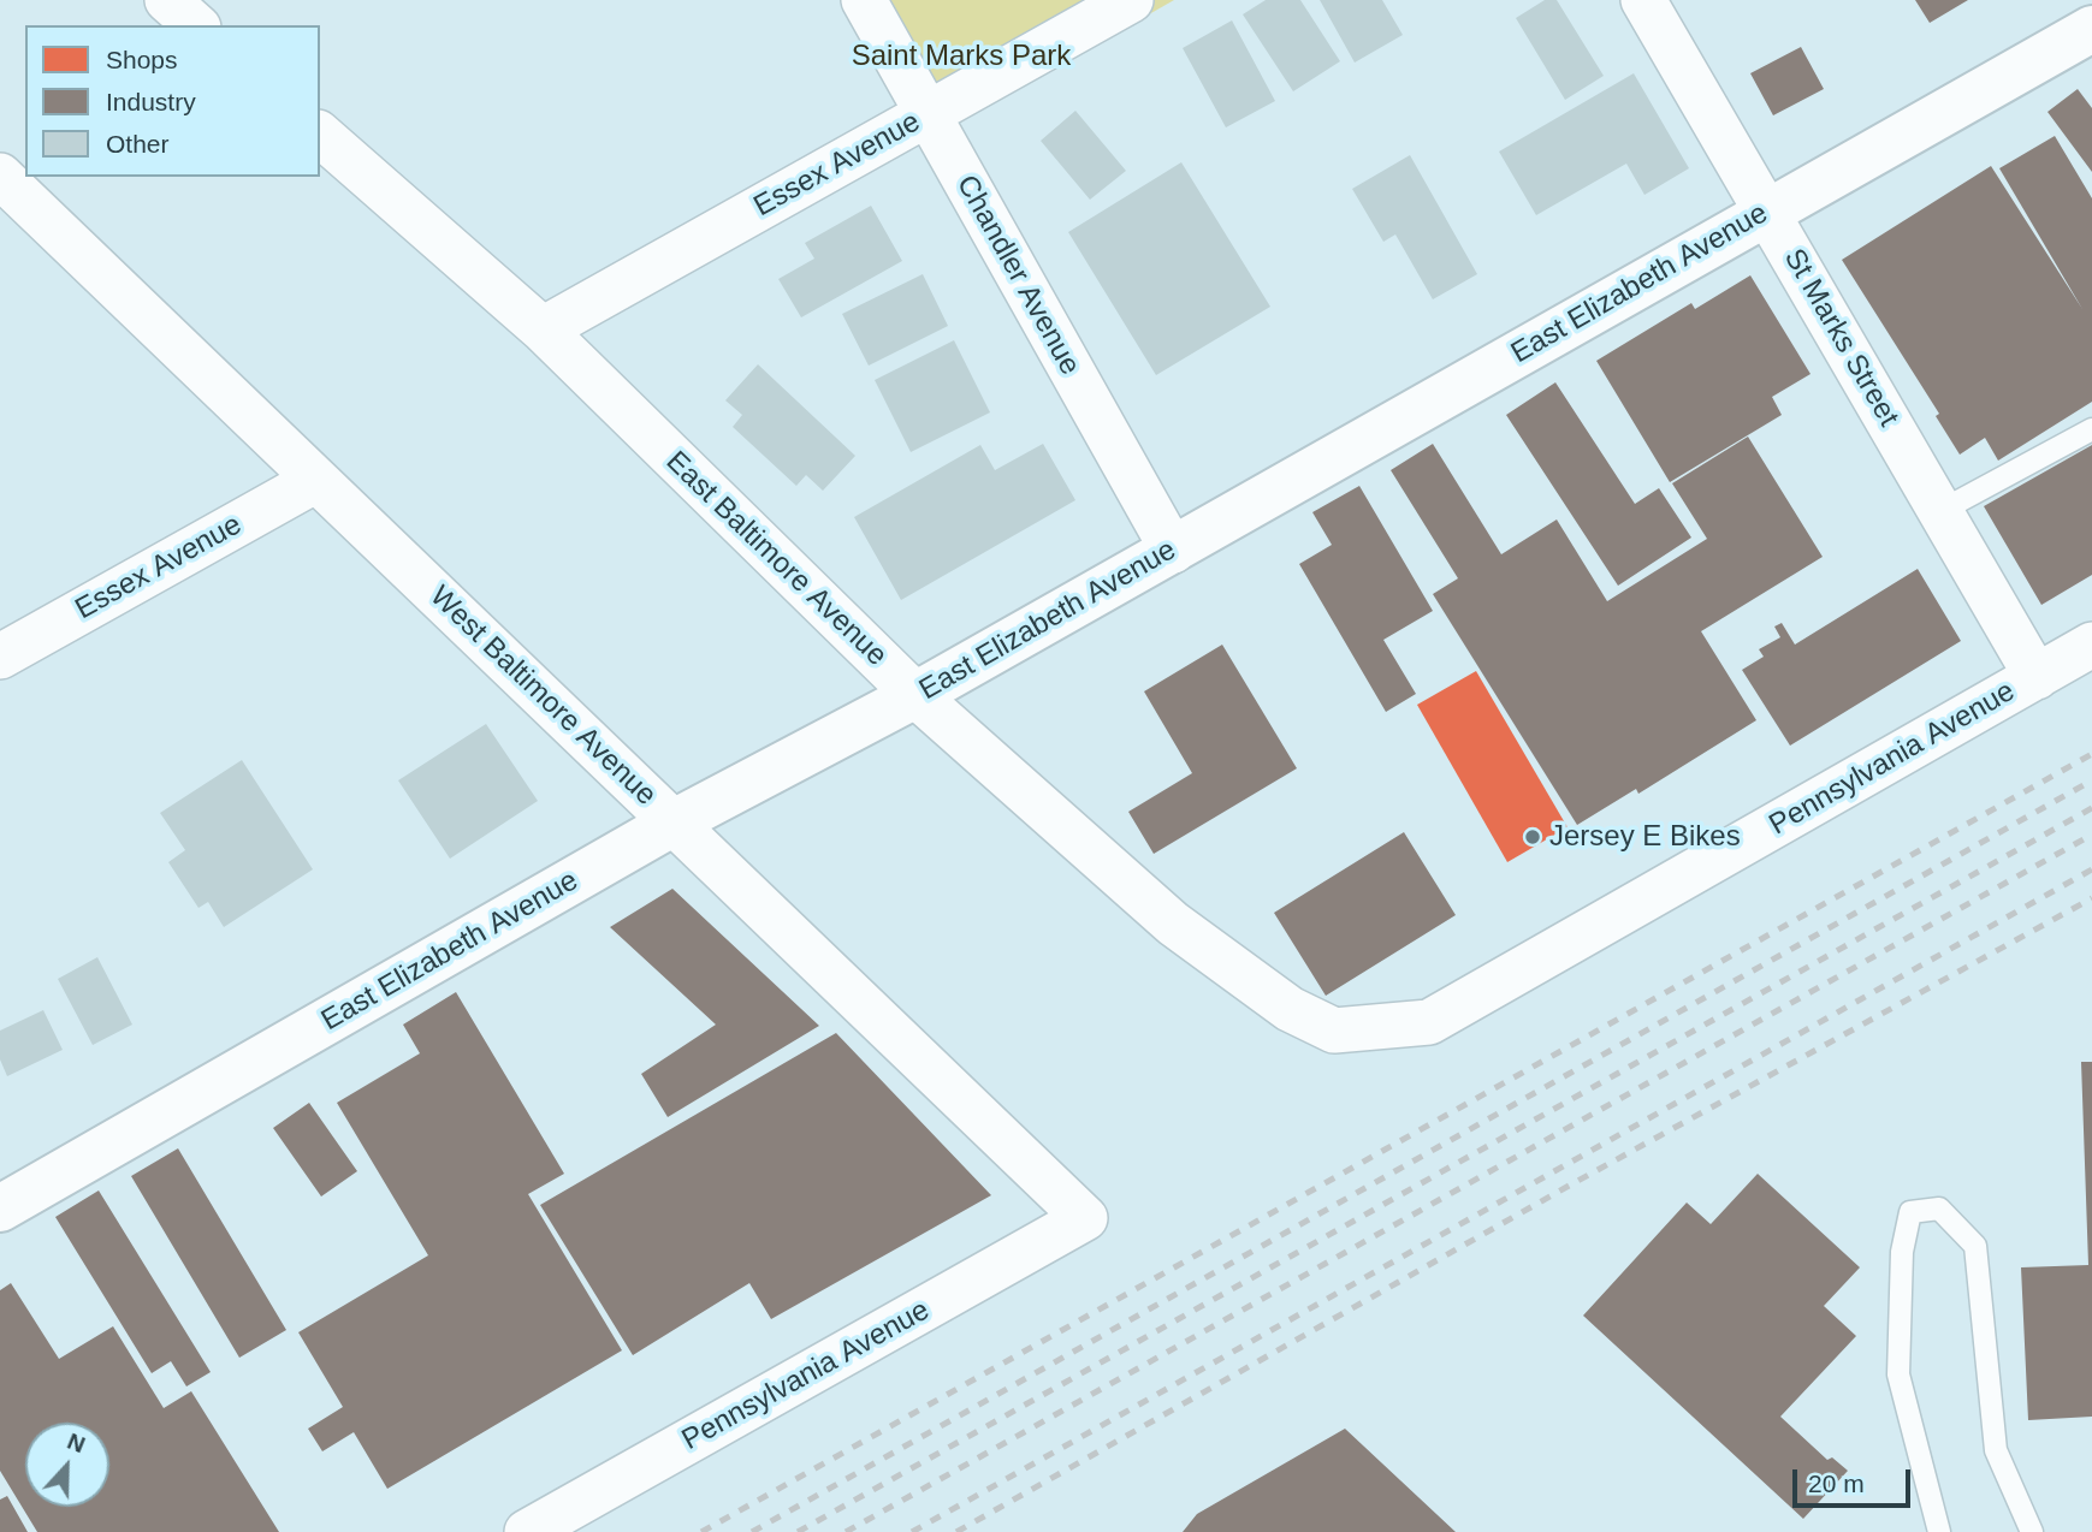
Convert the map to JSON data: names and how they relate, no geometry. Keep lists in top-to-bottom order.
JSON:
{
  "streets": {
    "street": [
      "Essex Avenue",
      "Chandler Avenue",
      "East Elizabeth Avenue",
      "St Marks Street",
      "East Baltimore Avenue",
      "West Baltimore Avenue",
      "Pennsylvania Avenue"
    ]
  },
  "crossings": [
    ["Essex Avenue", "Chandler Avenue"],
    ["Essex Avenue", "East Baltimore Avenue"],
    ["Essex Avenue", "West Baltimore Avenue"],
    ["Chandler Avenue", "East Elizabeth Avenue"],
    ["East Elizabeth Avenue", "St Marks Street"],
    ["East Elizabeth Avenue", "East Baltimore Avenue"],
    ["East Elizabeth Avenue", "West Baltimore Avenue"],
    ["St Marks Street", "Pennsylvania Avenue"],
    ["East Baltimore Avenue", "Pennsylvania Avenue"],
    ["West Baltimore Avenue", "Pennsylvania Avenue"]
  ],
  "parks": ["Saint Marks Park"],
  "places": ["Jersey E Bikes"],
  "legend": ["Shops", "Industry", "Other"],
  "scale_bar": "20 m",
  "north": "top"
}
